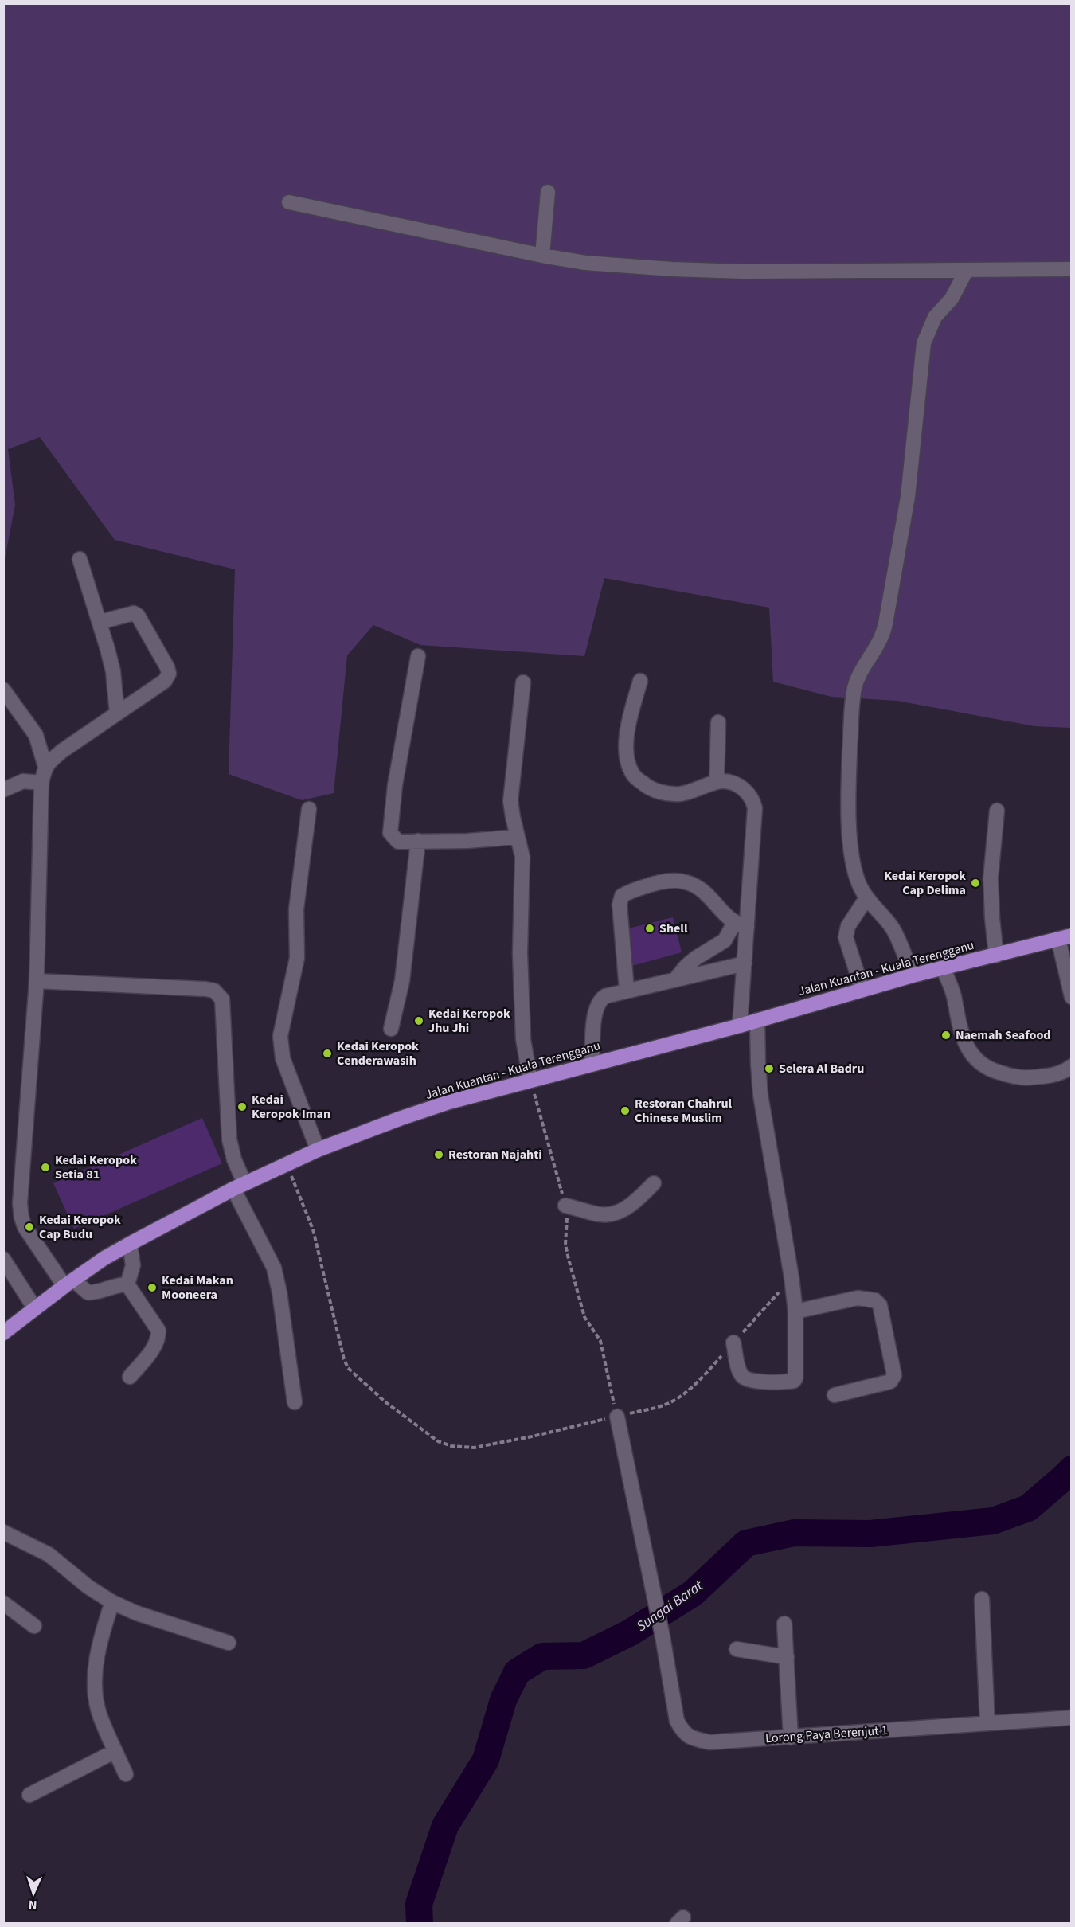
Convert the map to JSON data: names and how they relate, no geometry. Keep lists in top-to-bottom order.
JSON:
{
  "streets": {
    "highway": ["Jalan Kuantan - Kuala Terengganu"],
    "street": ["Lorong Paya Berenjut 1"]
  },
  "water": ["Sungai Barat"],
  "places": [
    "Kedai Keropok Cap Delima",
    "Shell",
    "Kedai Keropok Jhu Jhi",
    "Naemah Seafood",
    "Kedai Keropok Cenderawasih",
    "Selera Al Badru",
    "Kedai Keropok Iman",
    "Restoran Chahrul Chinese Muslim",
    "Restoran Najahti",
    "Kedai Keropok Setia 81",
    "Kedai Keropok Cap Budu",
    "Kedai Makan Mooneera"
  ],
  "north": "bottom"
}
